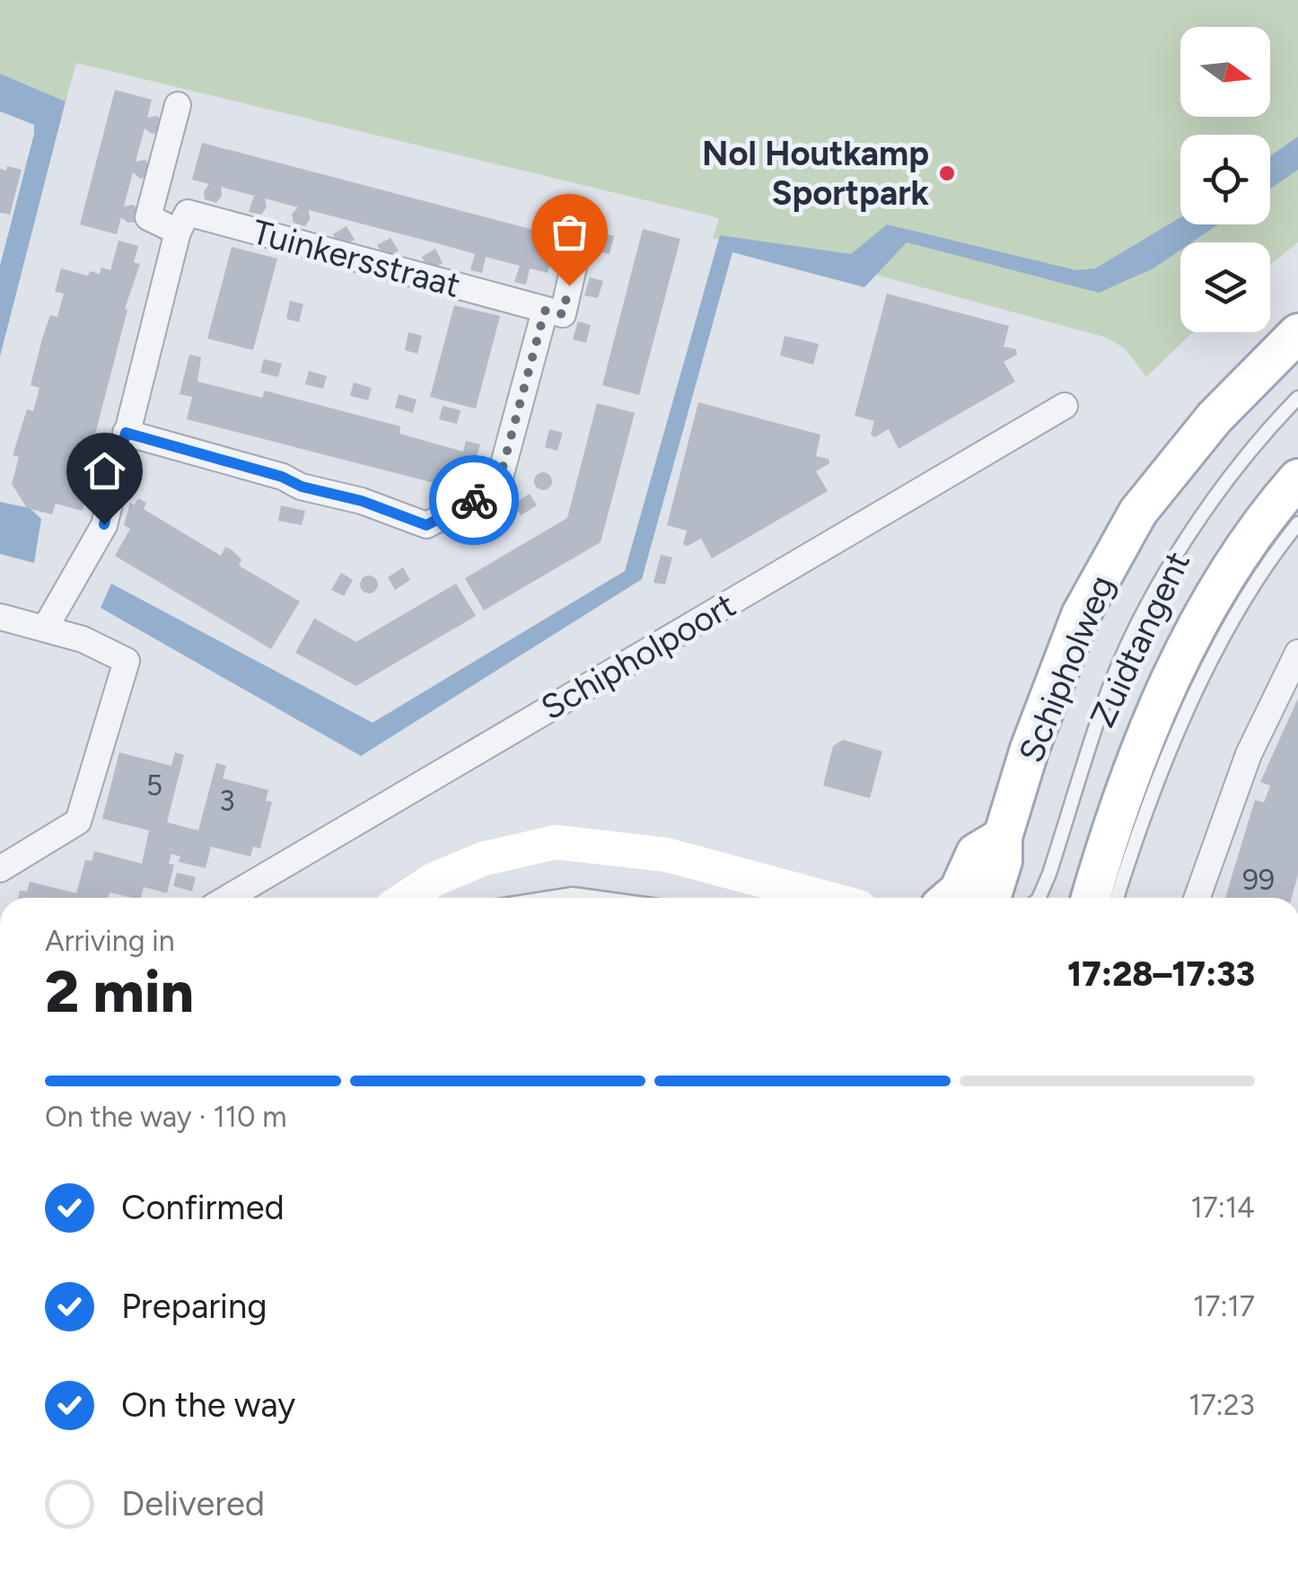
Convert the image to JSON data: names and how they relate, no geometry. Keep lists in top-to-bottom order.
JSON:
{
  "streets": {
    "main road": ["Schipholweg"],
    "street": ["Tuinkersstraat", "Schipholpoort"],
    "lane": ["Zuidtangent"]
  },
  "places": ["Nol Houtkamp Sportpark"],
  "house_numbers": ["5", "3", "99"],
  "north": "right",
  "page": {
    "heading": ["2 min", "Arriving in", "17:28–17:33"],
    "bar": "On the way · 110 m",
    "list": [
      ["Confirmed", "17:14"],
      ["Preparing", "17:17"],
      ["On the way", "17:23"],
      "Delivered"
    ]
  }
}
